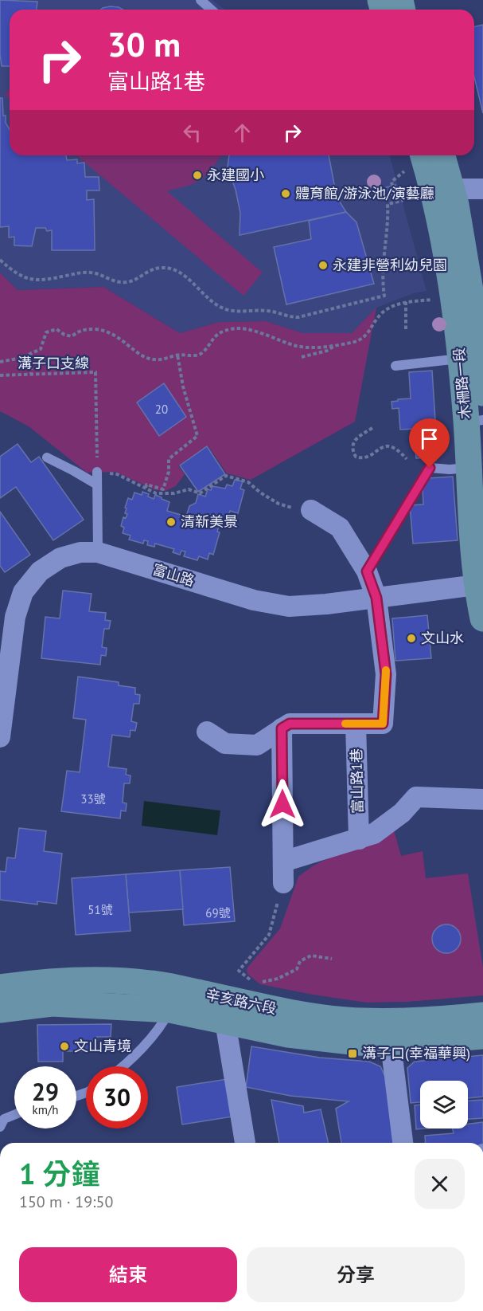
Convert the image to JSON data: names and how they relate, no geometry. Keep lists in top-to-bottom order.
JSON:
{
  "streets": {
    "main road": ["木柵路一段", "辛亥路六段"],
    "street": ["富山路", "富山路1巷"],
    "path": ["溝子口支線"]
  },
  "crossings": [
    ["木柵路一段", "富山路"]
  ],
  "places": {
    "other": [
      "永建國小",
      "體育館/游泳池/演藝廳",
      "永建非營利幼兒園",
      "清新美景",
      "文山水",
      "文山青境"
    ],
    "transit": ["溝子口(幸福華興)"]
  },
  "house_numbers": [
    "20",
    "33號",
    "51號",
    "69號"
  ],
  "page": {
    "turn": ["30 m", "富山路1巷"],
    "speed": "29 km/h",
    "limit": "30",
    "heading": ["1 分鐘", "150 m · 19:50"],
    "buttons": ["結束", "分享"]
  }
}
